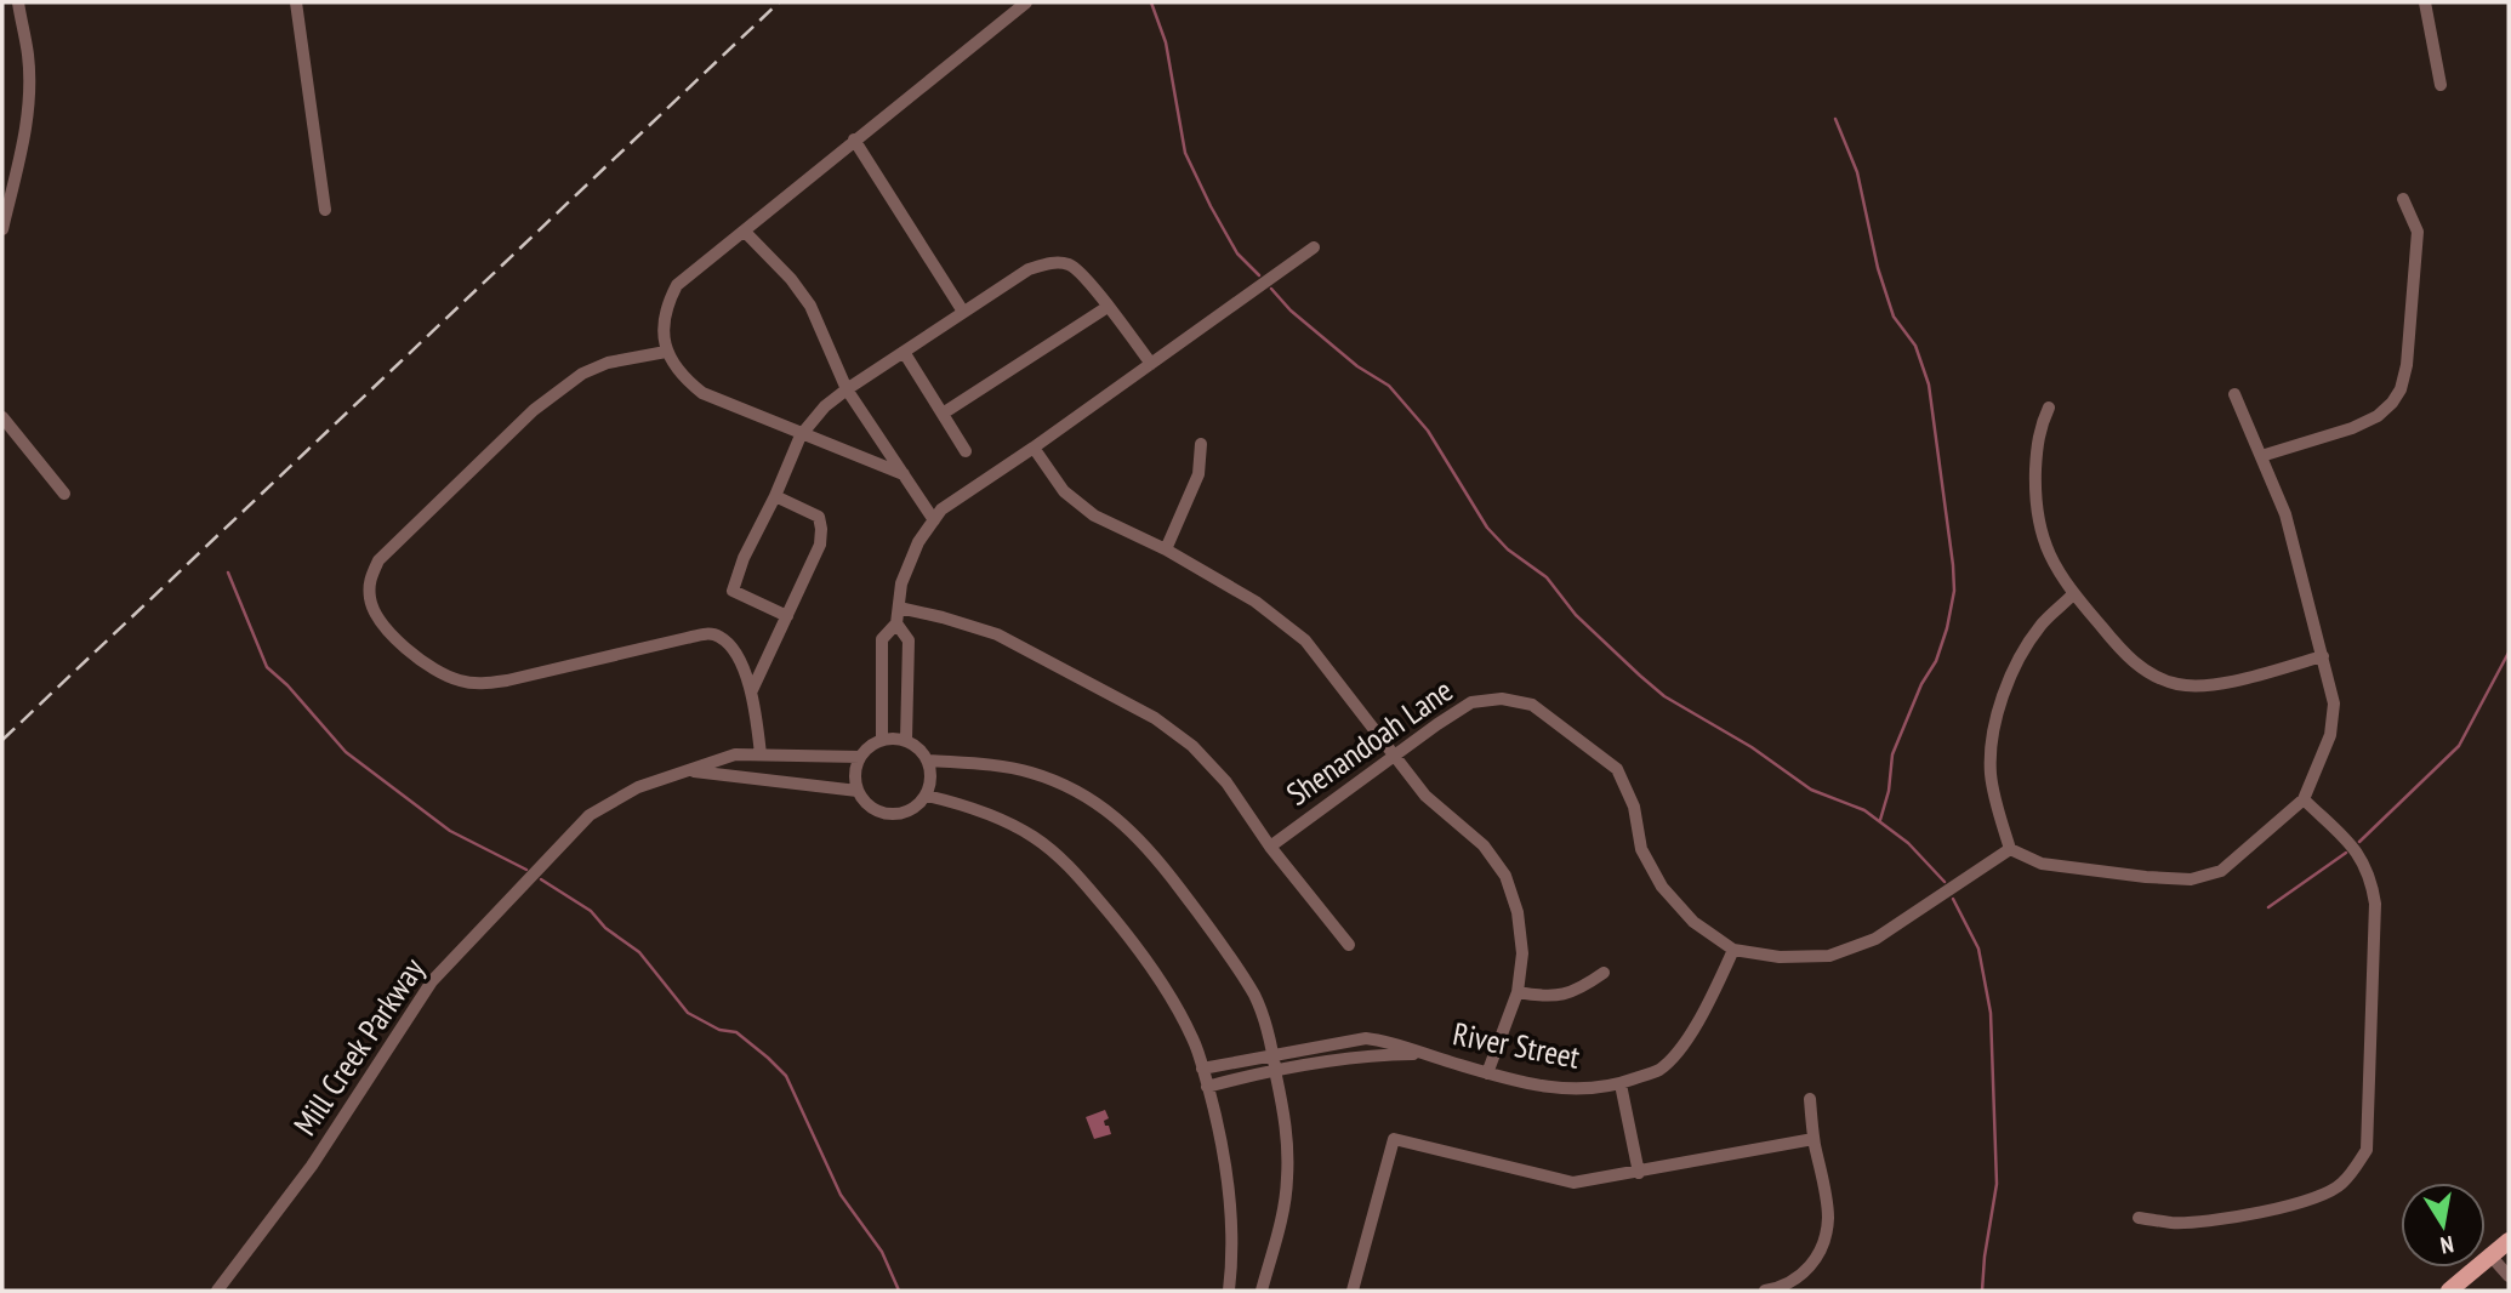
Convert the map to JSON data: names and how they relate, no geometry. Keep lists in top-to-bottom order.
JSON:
{
  "streets": {
    "street": ["Shenandoah Lane", "River Street", "Mill Creek Parkway"]
  },
  "crossings": [
    ["Shenandoah Lane", "River Street"]
  ],
  "north": "bottom"
}
